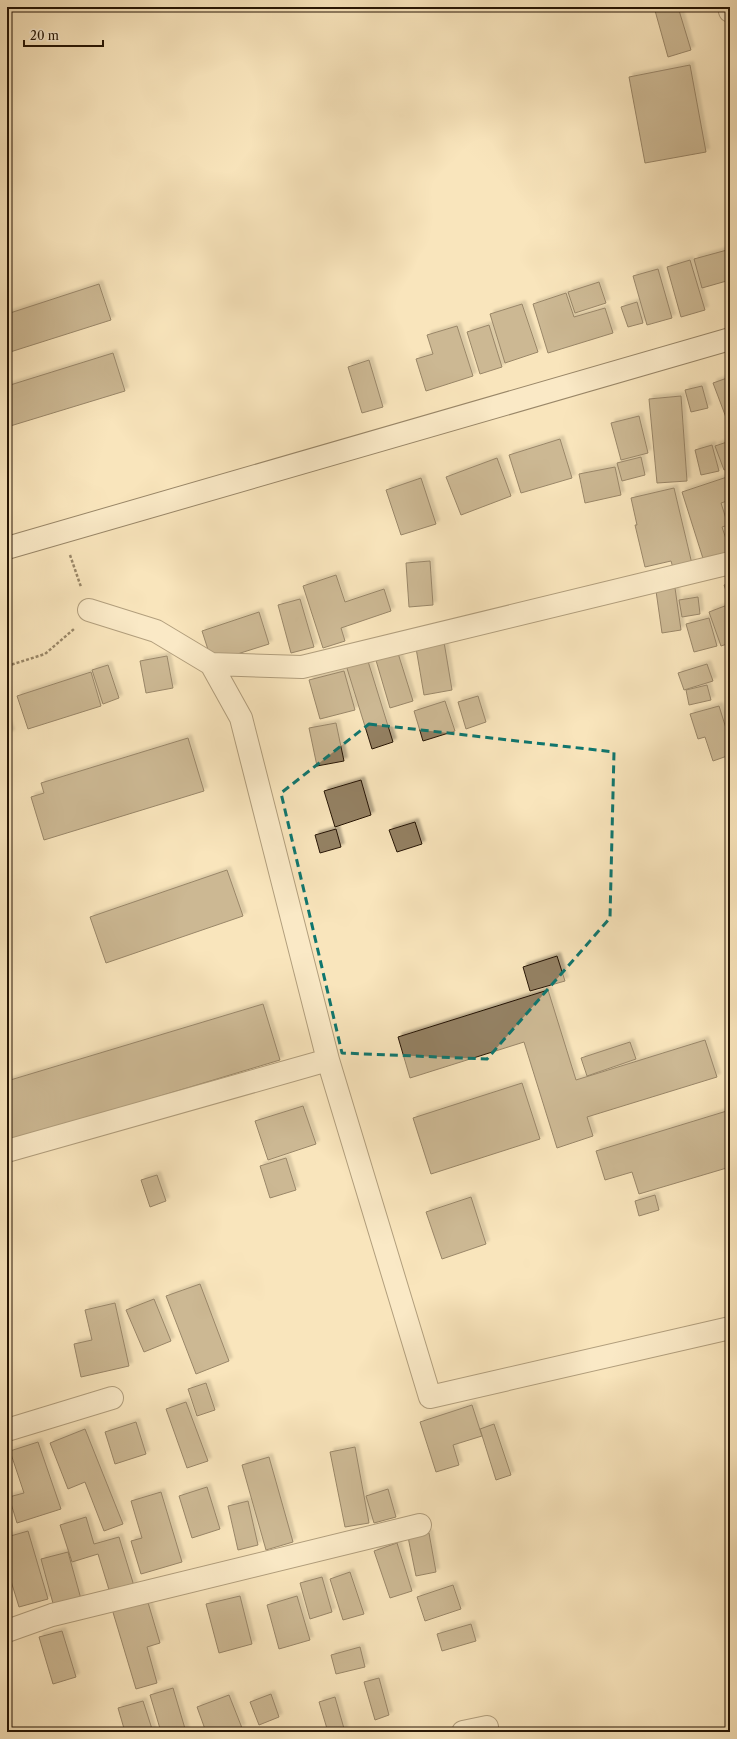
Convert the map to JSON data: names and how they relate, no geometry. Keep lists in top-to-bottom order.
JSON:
{
  "scale_bar": "20 m"
}
